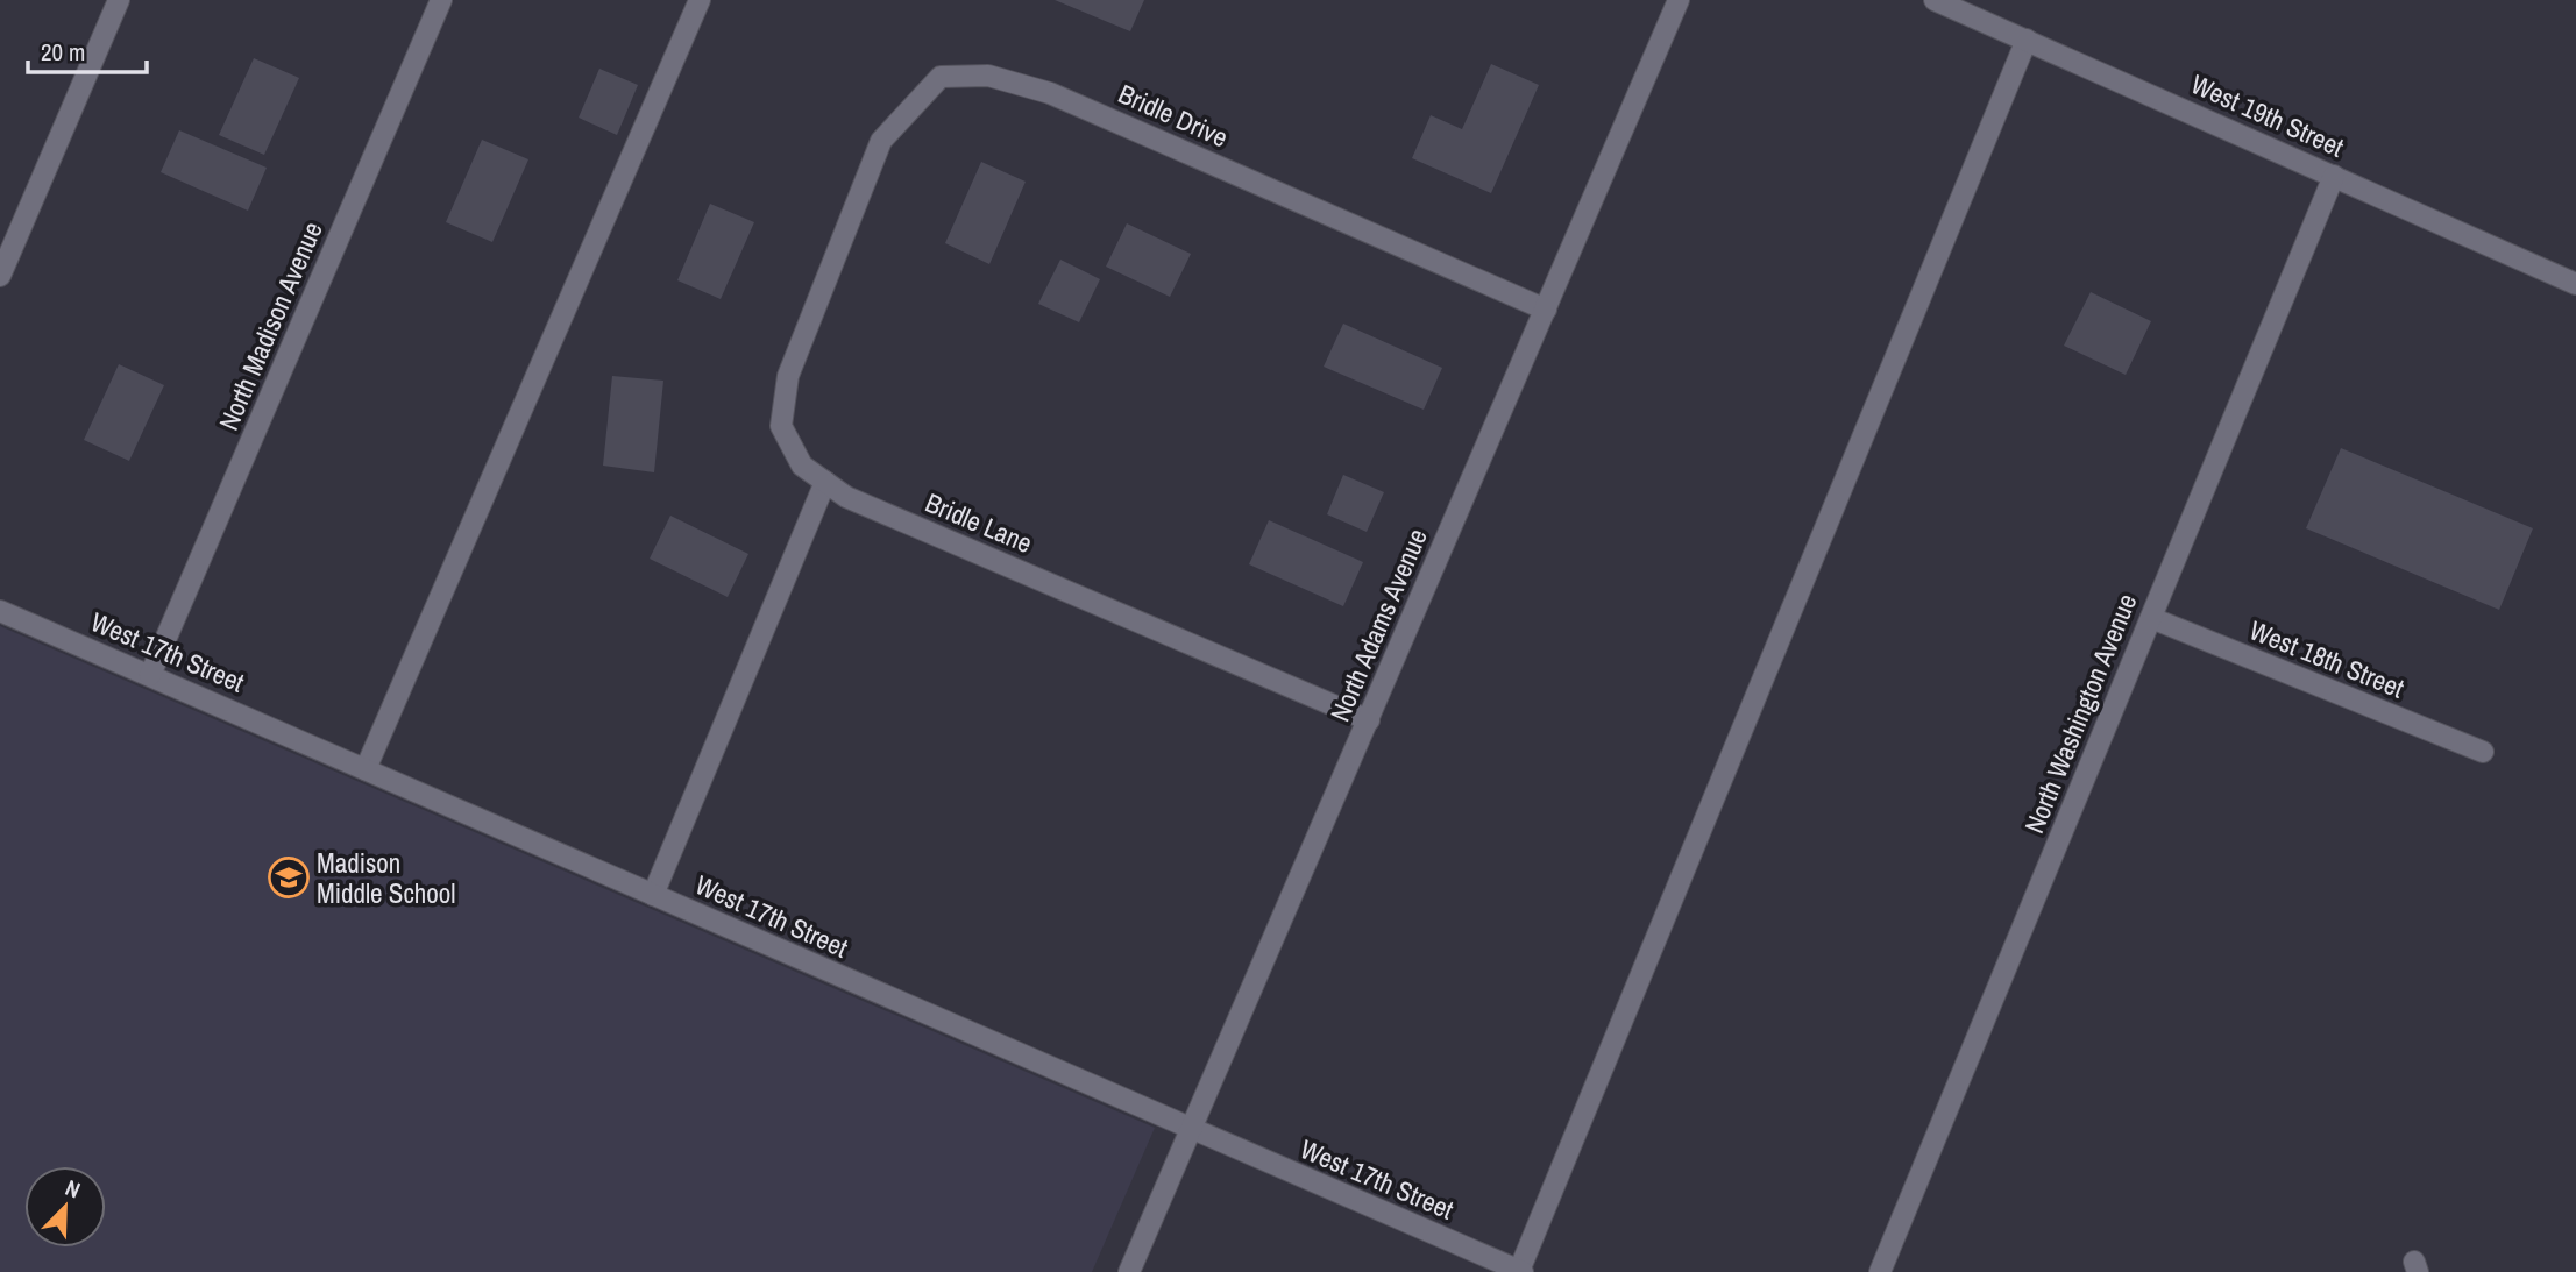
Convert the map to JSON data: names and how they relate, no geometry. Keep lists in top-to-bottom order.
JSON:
{
  "streets": {
    "street": [
      "Bridle Drive",
      "West 19th Street",
      "North Madison Avenue",
      "Bridle Lane",
      "North Adams Avenue",
      "West 17th Street",
      "West 18th Street",
      "North Washington Avenue"
    ]
  },
  "crossings": [
    ["Bridle Drive", "Bridle Lane"],
    ["Bridle Drive", "North Adams Avenue"],
    ["West 19th Street", "North Washington Avenue"],
    ["North Madison Avenue", "West 17th Street"],
    ["Bridle Lane", "North Adams Avenue"],
    ["North Adams Avenue", "West 17th Street"],
    ["West 18th Street", "North Washington Avenue"]
  ],
  "places": {
    "school or university": ["Madison Middle School"]
  },
  "scale_bar": "20 m",
  "north": "top right"
}
